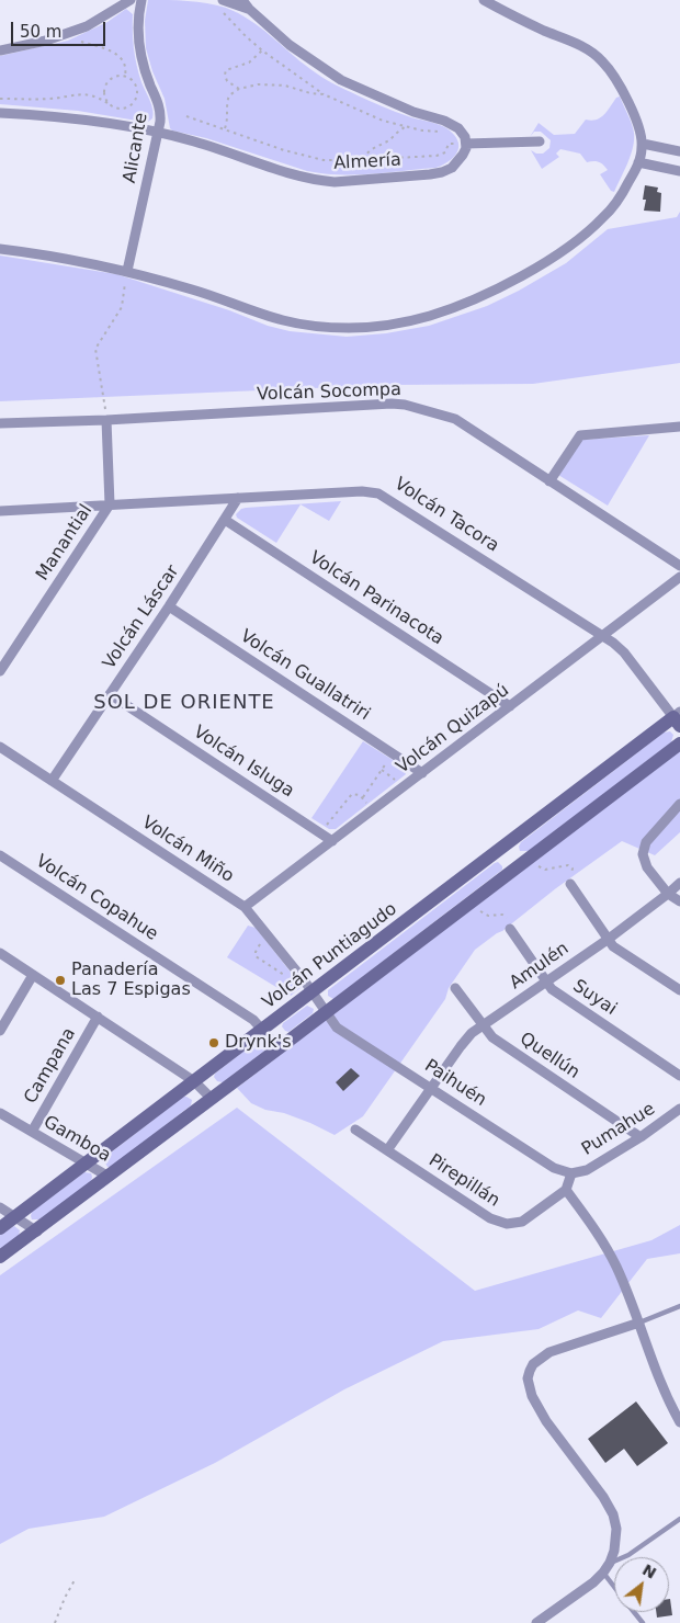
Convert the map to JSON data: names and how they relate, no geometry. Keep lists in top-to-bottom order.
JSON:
{
  "streets": {
    "main road": ["Volcán Puntiagudo"],
    "street": [
      "Alicante",
      "Almería",
      "Volcán Socompa",
      "Volcán Tacora",
      "Manantial",
      "Volcán Parinacota",
      "Volcán Láscar",
      "Volcán Guallatriri",
      "Volcán Quizapú",
      "Volcán Isluga",
      "Volcán Miño",
      "Volcán Copahue",
      "Amulén",
      "Suyai",
      "Quellún",
      "Campana",
      "Paihuén",
      "Pumahue",
      "Gamboa",
      "Pirepillán"
    ]
  },
  "crossings": [
    ["Alicante", "Almería"],
    ["Volcán Socompa", "Manantial"],
    ["Volcán Tacora", "Manantial"],
    ["Volcán Tacora", "Volcán Láscar"],
    ["Volcán Tacora", "Volcán Quizapú"],
    ["Volcán Tacora", "Volcán Puntiagudo"],
    ["Volcán Parinacota", "Volcán Láscar"],
    ["Volcán Parinacota", "Volcán Quizapú"],
    ["Volcán Láscar", "Volcán Guallatriri"],
    ["Volcán Láscar", "Volcán Isluga"],
    ["Volcán Láscar", "Volcán Miño"],
    ["Volcán Guallatriri", "Volcán Quizapú"],
    ["Volcán Quizapú", "Volcán Isluga"],
    ["Volcán Quizapú", "Volcán Miño"],
    ["Volcán Miño", "Volcán Puntiagudo"],
    ["Volcán Miño", "Paihuén"],
    ["Volcán Copahue", "Volcán Puntiagudo"],
    ["Volcán Puntiagudo", "Gamboa"],
    ["Amulén", "Suyai"],
    ["Amulén", "Quellún"],
    ["Amulén", "Paihuén"],
    ["Quellún", "Pumahue"],
    ["Campana", "Gamboa"],
    ["Paihuén", "Pumahue"]
  ],
  "districts": ["SOL DE ORIENTE"],
  "places": ["Panadería Las 7 Espigas", "Drynk's"],
  "scale_bar": "50 m",
  "north": "top right"
}
